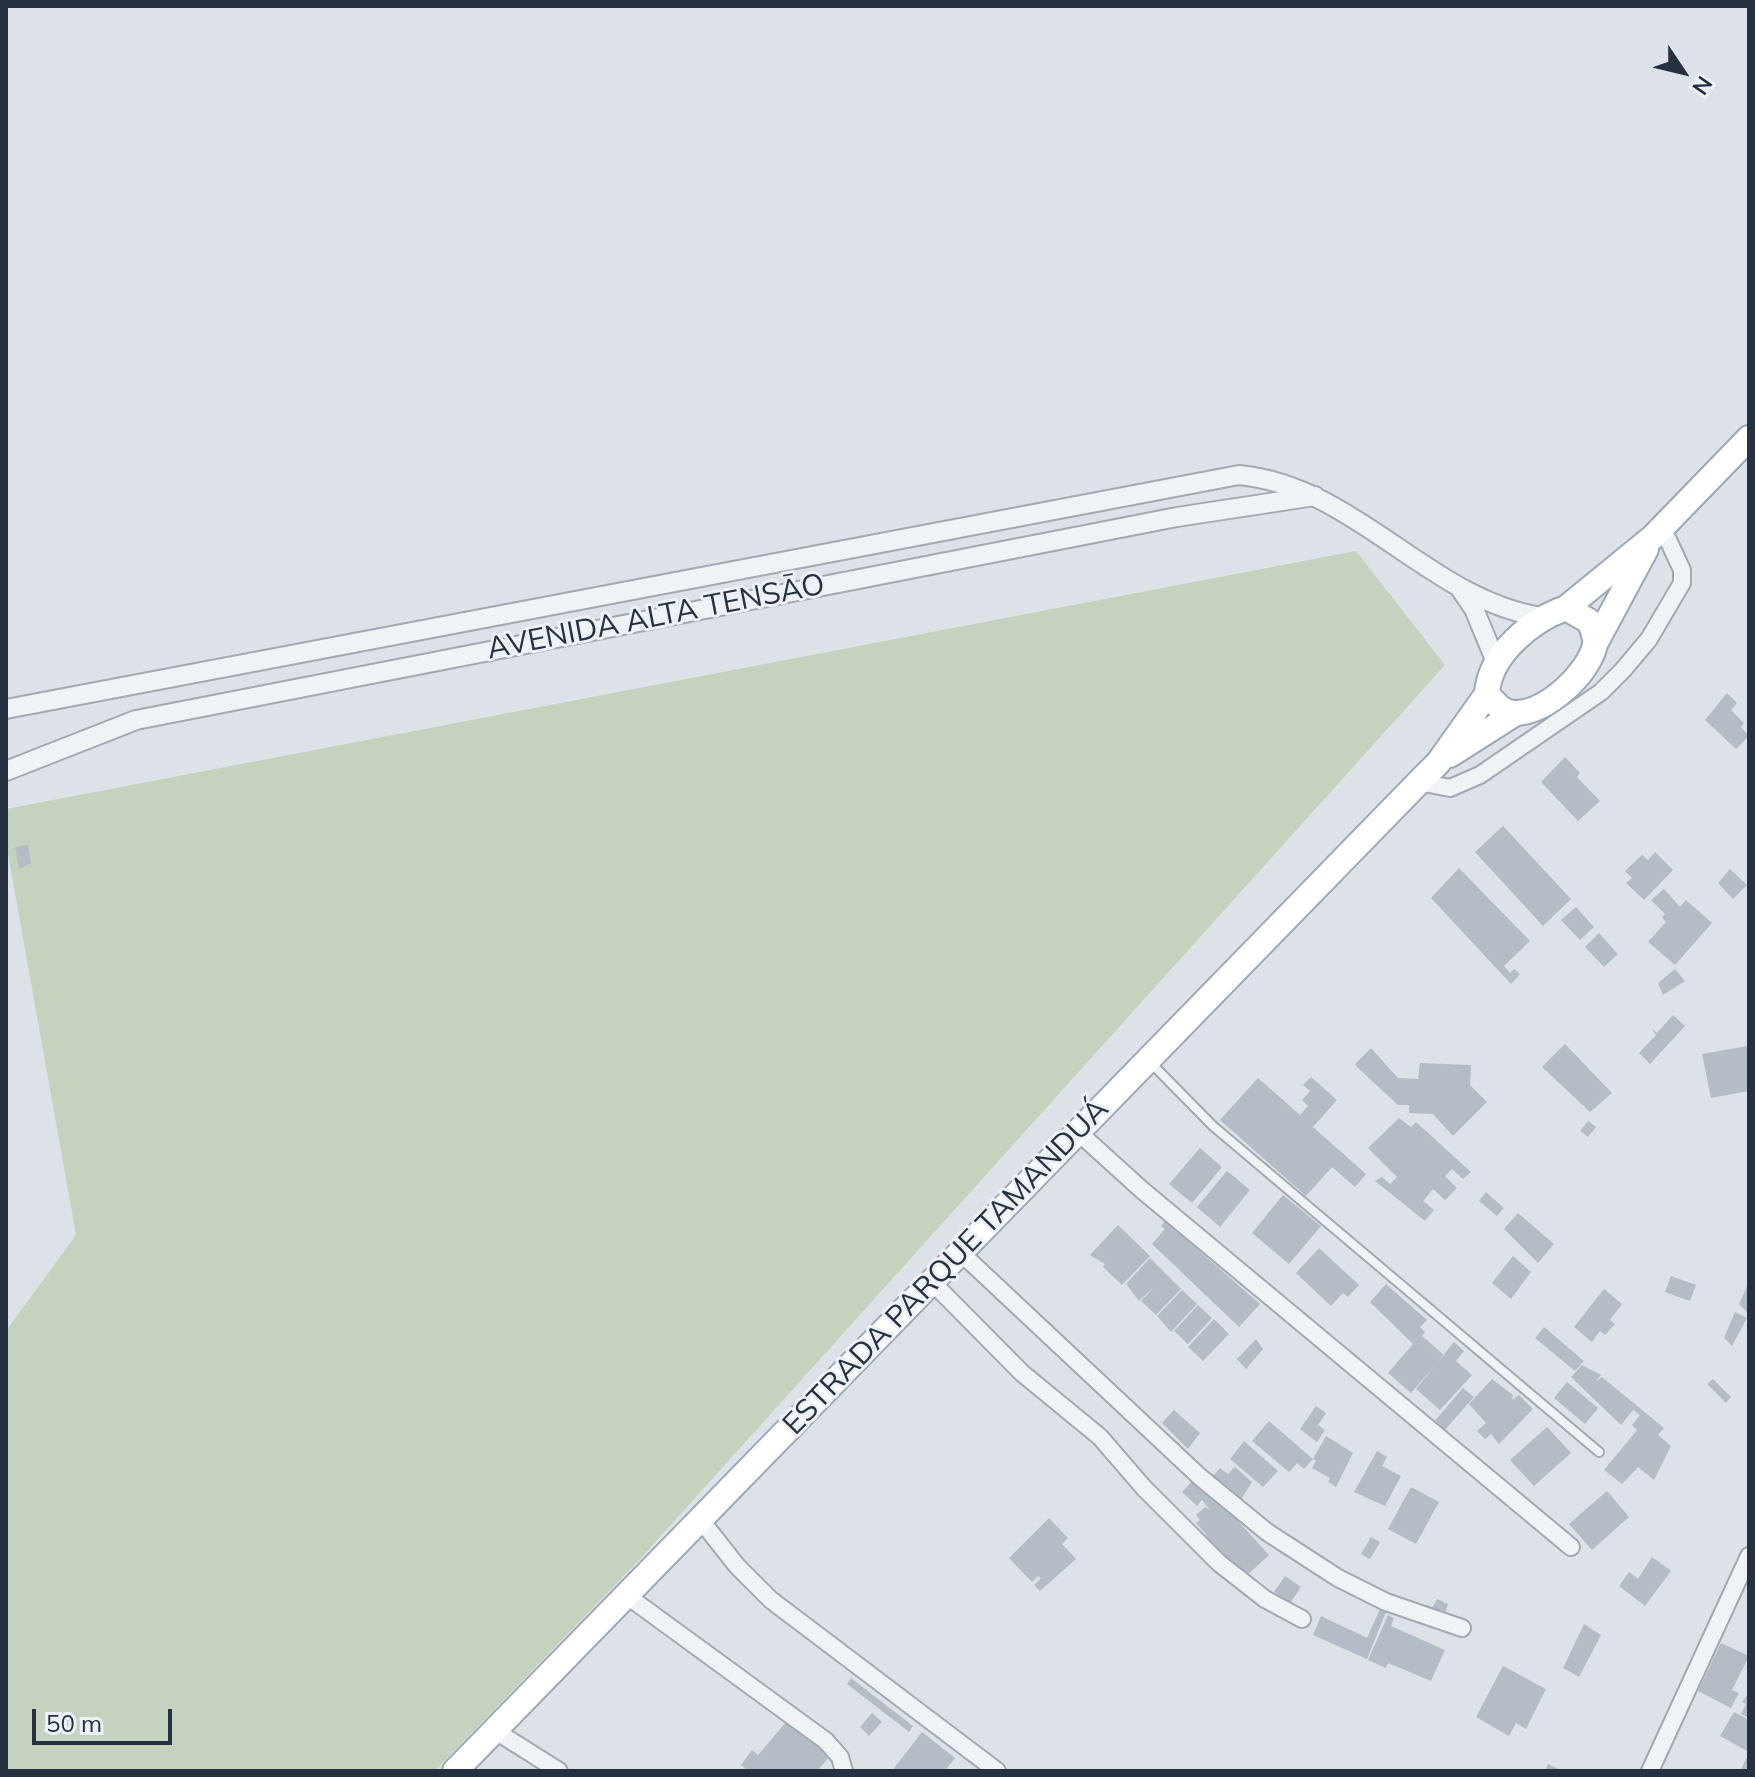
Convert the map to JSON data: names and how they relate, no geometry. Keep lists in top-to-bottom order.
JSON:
{
  "streets": {
    "main road": ["ESTRADA PARQUE TAMANDUÁ"],
    "street": ["AVENIDA ALTA TENSĀO"]
  },
  "crossings": [
    ["AVENIDA ALTA TENSĀO", "ESTRADA PARQUE TAMANDUÁ"]
  ],
  "scale_bar": "50 m",
  "north": "bottom right"
}
